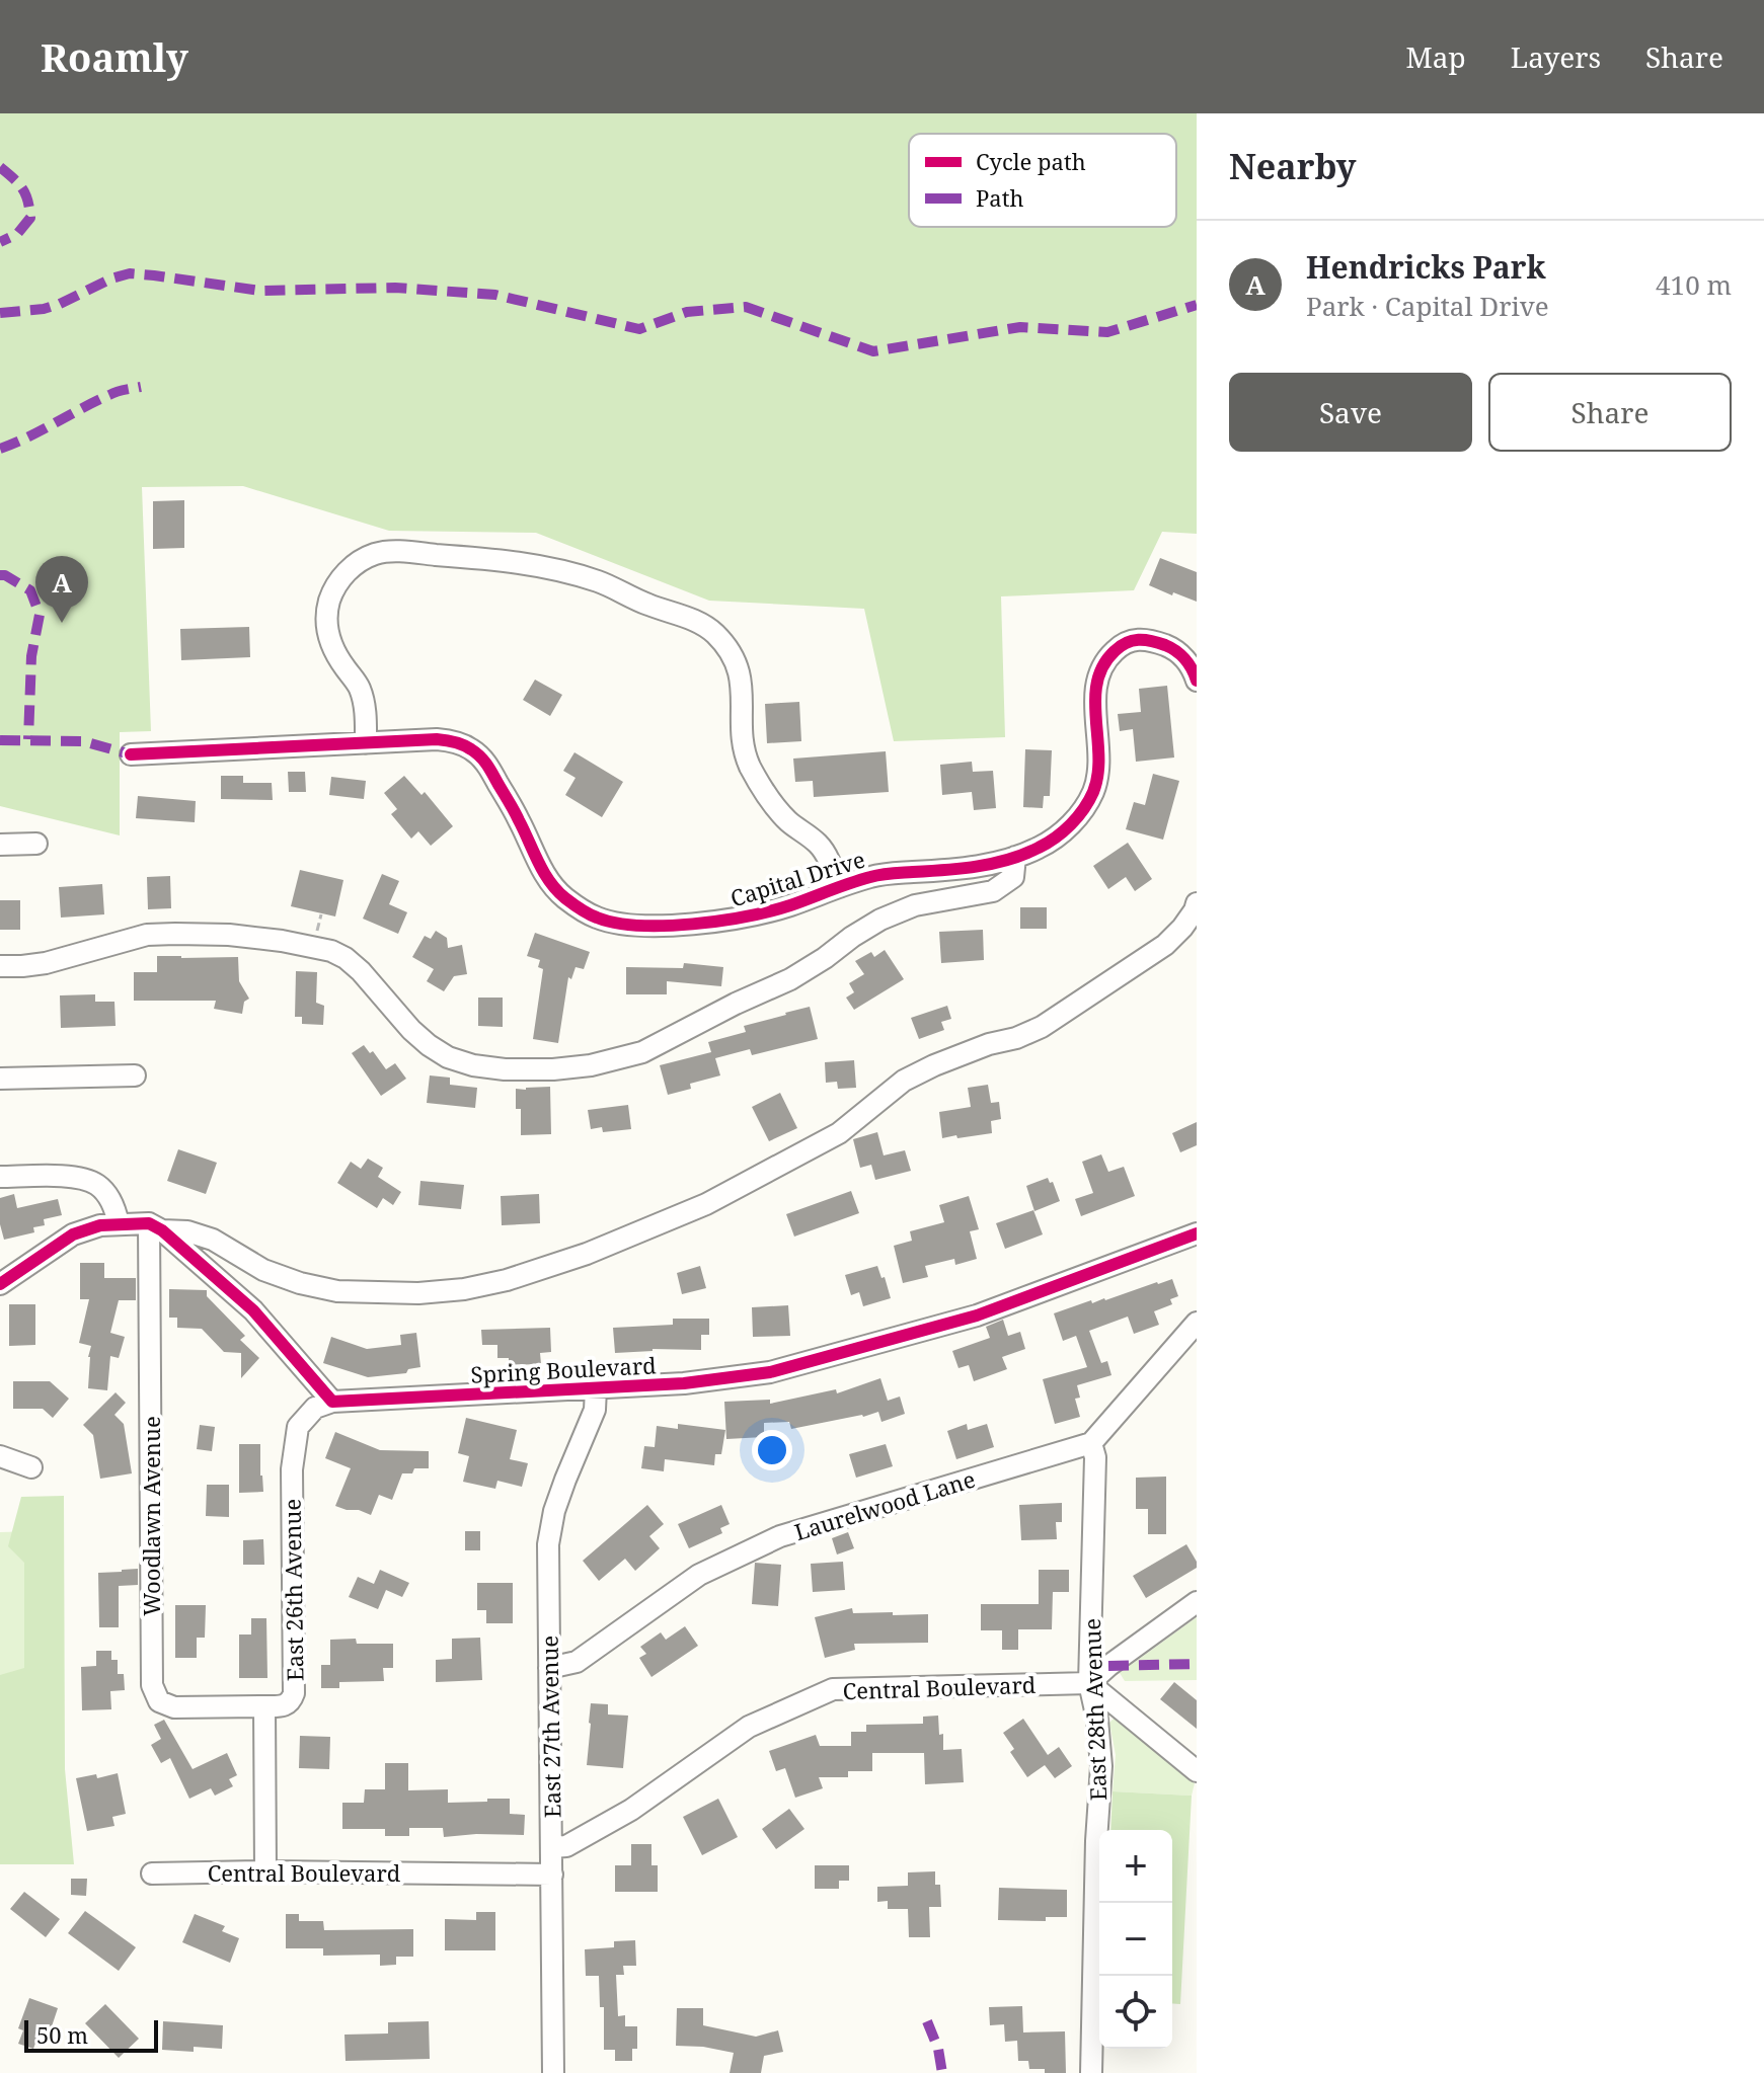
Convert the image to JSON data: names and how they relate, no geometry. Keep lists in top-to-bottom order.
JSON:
{
  "streets": {
    "street": [
      "Capital Drive",
      "Spring Boulevard",
      "Laurelwood Lane",
      "Woodlawn Avenue",
      "East 26th Avenue",
      "Central Boulevard",
      "East 28th Avenue",
      "East 27th Avenue"
    ]
  },
  "crossings": [
    ["Spring Boulevard", "East 26th Avenue"],
    ["Spring Boulevard", "East 27th Avenue"],
    ["Laurelwood Lane", "East 28th Avenue"],
    ["Laurelwood Lane", "East 27th Avenue"],
    ["Woodlawn Avenue", "East 26th Avenue"],
    ["East 26th Avenue", "Central Boulevard"],
    ["Central Boulevard", "East 28th Avenue"],
    ["Central Boulevard", "East 27th Avenue"]
  ],
  "legend": ["Cycle path", "Path"],
  "scale_bar": "50 m",
  "page": {
    "header": "Roamly",
    "nav": ["Map", "Layers", "Share"],
    "heading": "Nearby",
    "list": [
      {
        "mark": "A",
        "name": "Hendricks Park",
        "note": "Park · Capital Drive",
        "value": "410 m"
      }
    ],
    "buttons": ["Save", "Share"],
    "pins": "A",
    "map_buttons": ["+", "−"],
    "scale": "50 m"
  }
}
